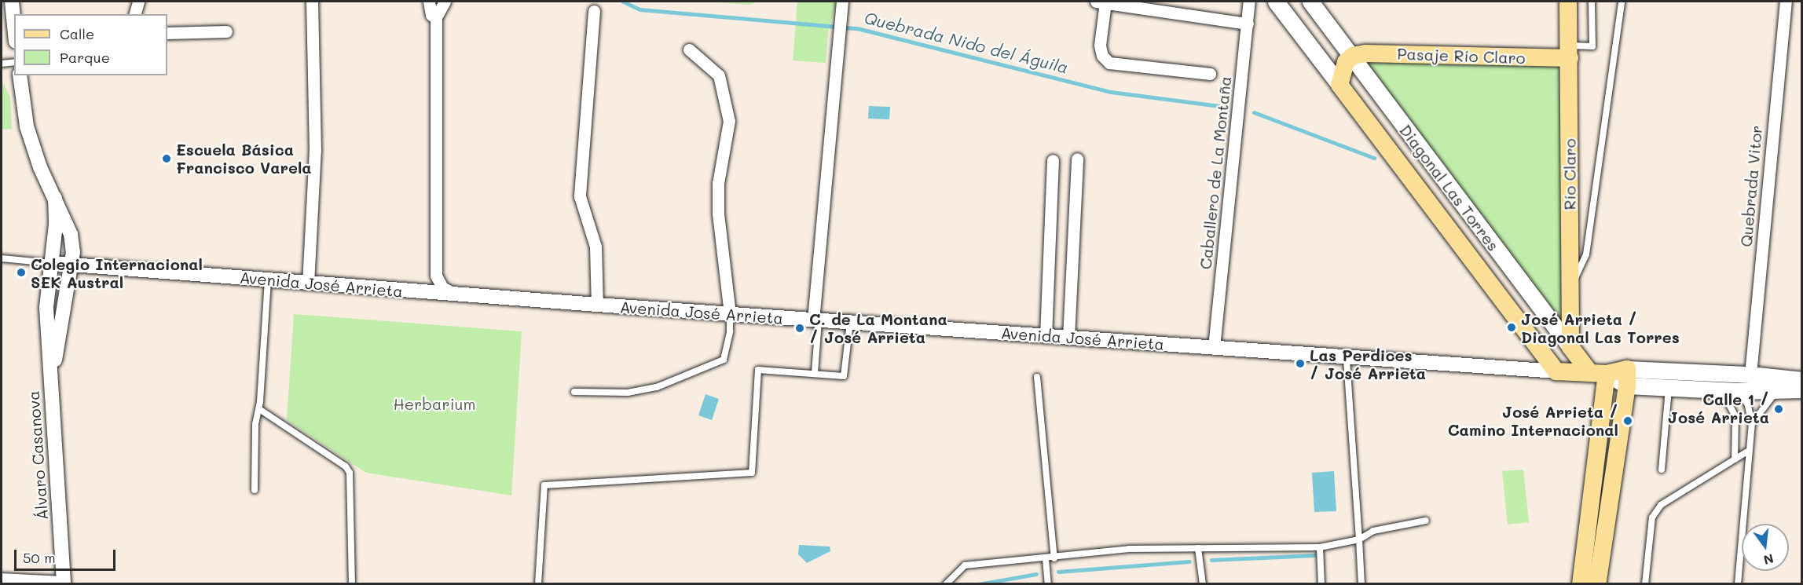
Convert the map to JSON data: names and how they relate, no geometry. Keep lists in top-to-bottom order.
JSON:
{
  "streets": {
    "main road": [
      "Pasaje Río Claro",
      "Río Claro",
      "Diagonal Las Torres",
      "Avenida José Arrieta"
    ],
    "street": ["Caballero de La Montaña", "Quebrada Vitor", "Álvaro Casanova"]
  },
  "crossings": [
    ["Pasaje Río Claro", "Río Claro"],
    ["Pasaje Río Claro", "Diagonal Las Torres"],
    ["Caballero de La Montaña", "Avenida José Arrieta"],
    ["Río Claro", "Diagonal Las Torres"],
    ["Quebrada Vitor", "Avenida José Arrieta"],
    ["Diagonal Las Torres", "Avenida José Arrieta"],
    ["Avenida José Arrieta", "Álvaro Casanova"]
  ],
  "water": ["Quebrada Nido del Águila"],
  "parks": ["Herbarium"],
  "places": [
    "Escuela Básica Francisco Varela",
    "Colegio Internacional SEK Austral",
    "José Arrieta / Diagonal Las Torres",
    "C. de La Montana / José Arrieta",
    "Las Perdices / José Arrieta",
    "Calle 1 / José Arrieta",
    "José Arrieta / Camino Internacional"
  ],
  "legend": ["Calle", "Parque"],
  "scale_bar": "50 m",
  "north": "bottom"
}
